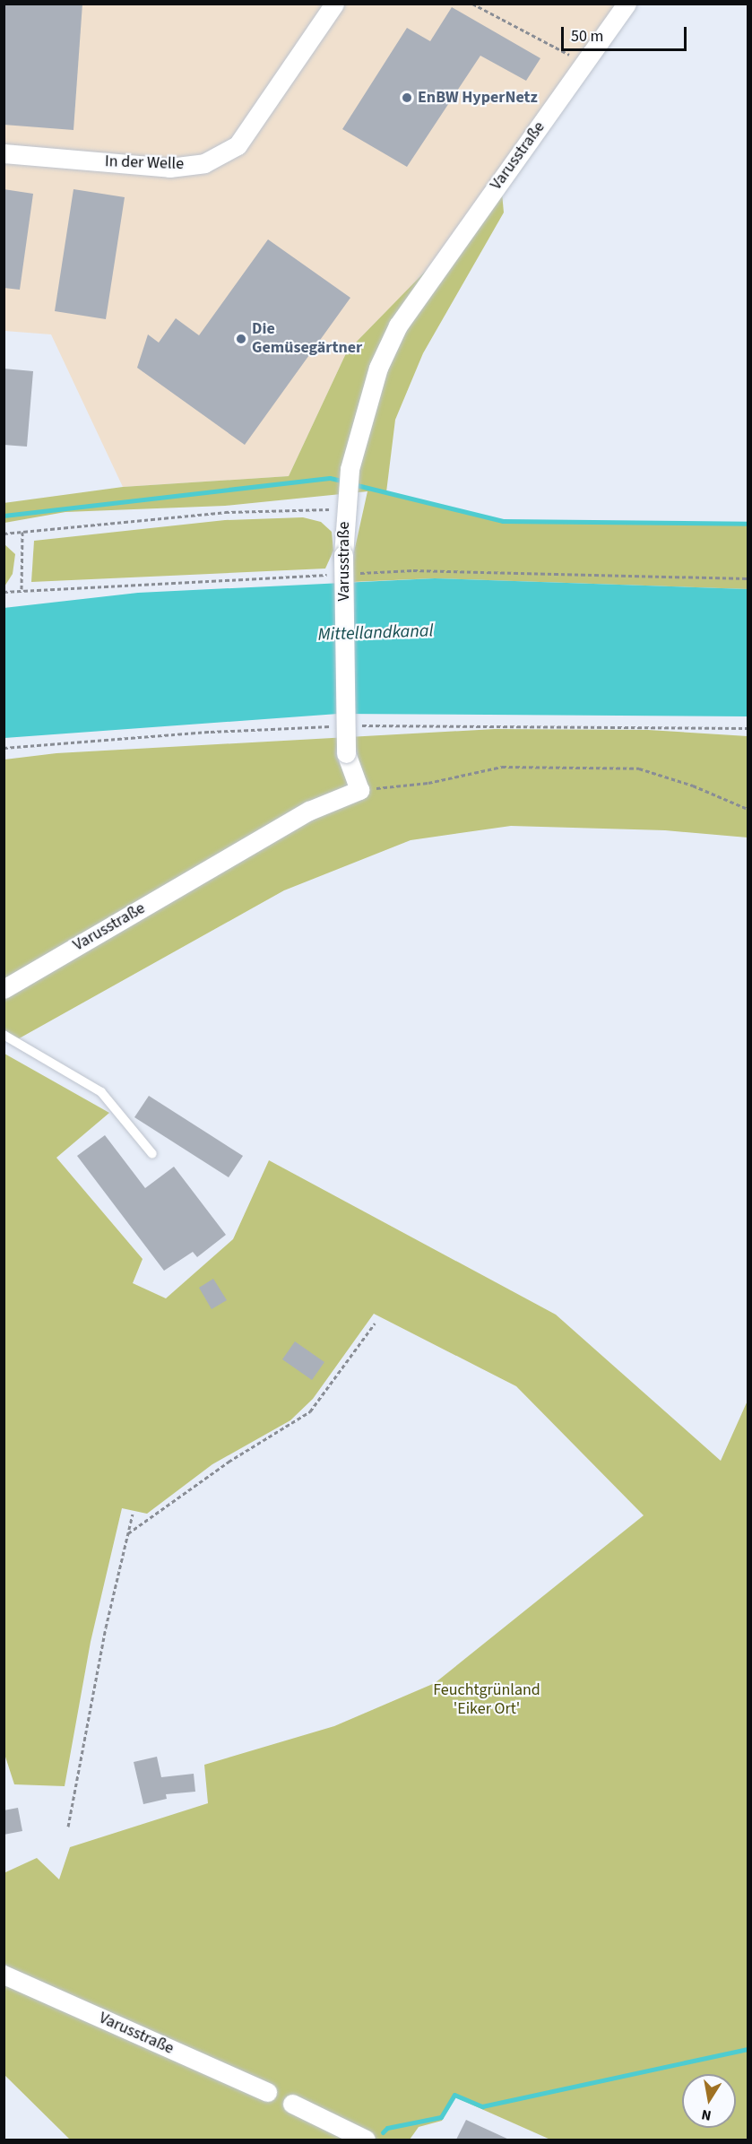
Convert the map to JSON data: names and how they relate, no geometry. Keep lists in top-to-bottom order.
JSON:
{
  "streets": {
    "street": ["Varusstraße", "In der Welle"]
  },
  "water": ["Mittellandkanal"],
  "parks": ["Feuchtgrünland 'Eiker Ort'"],
  "places": ["EnBW HyperNetz", "Die Gemüsegärtner"],
  "scale_bar": "50 m",
  "north": "bottom"
}
